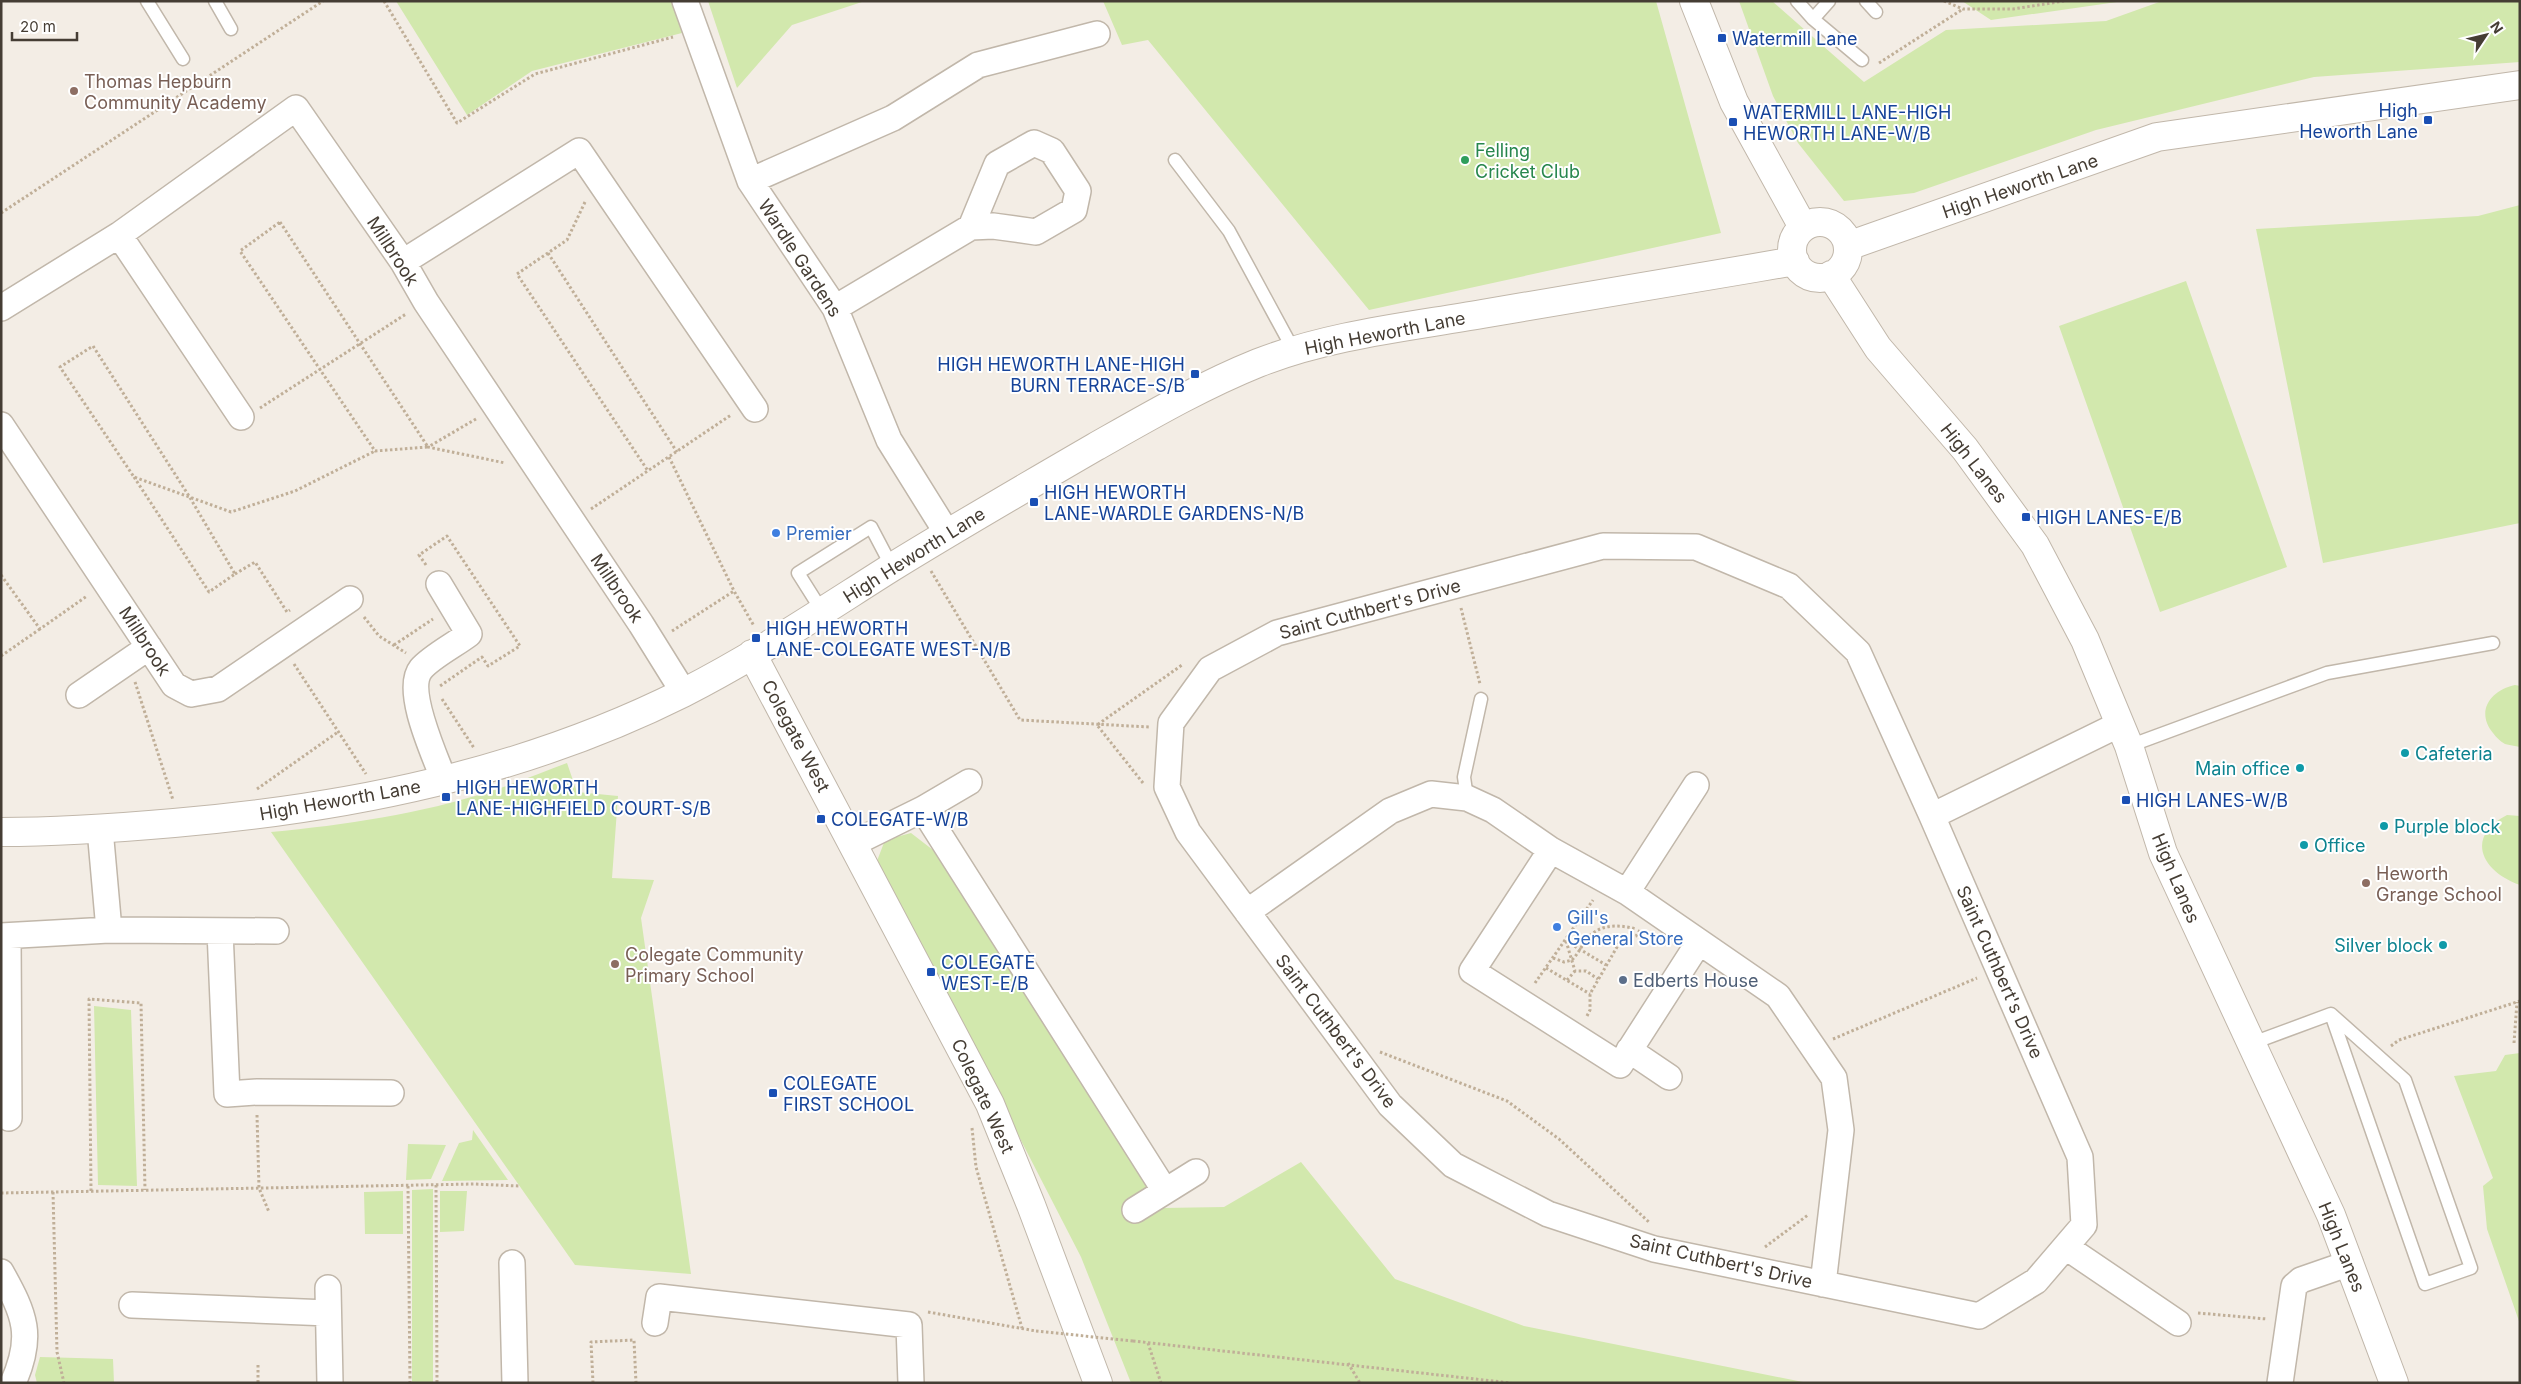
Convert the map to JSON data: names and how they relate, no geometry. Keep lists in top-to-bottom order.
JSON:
{
  "streets": {
    "street": [
      "High Heworth Lane",
      "Millbrook",
      "Wardle Gardens",
      "High Lanes",
      "Saint Cuthbert's Drive",
      "Colegate West"
    ]
  },
  "crossings": [
    ["High Heworth Lane", "Millbrook"],
    ["High Heworth Lane", "Wardle Gardens"],
    ["High Heworth Lane", "High Lanes"],
    ["High Heworth Lane", "Colegate West"]
  ],
  "places": {
    "transit": [
      "Watermill Lane",
      "High Heworth Lane",
      "WATERMILL LANE-HIGH HEWORTH LANE-W/B",
      "HIGH HEWORTH LANE-HIGH BURN TERRACE-S/B",
      "HIGH HEWORTH LANE-WARDLE GARDENS-N/B",
      "HIGH LANES-E/B",
      "HIGH HEWORTH LANE-COLEGATE WEST-N/B",
      "HIGH HEWORTH LANE-HIGHFIELD COURT-S/B",
      "HIGH LANES-W/B",
      "COLEGATE-W/B",
      "COLEGATE WEST-E/B",
      "COLEGATE FIRST SCHOOL"
    ],
    "other": [
      "Thomas Hepburn Community Academy",
      "Felling Cricket Club",
      "Premier",
      "Cafeteria",
      "Main office",
      "Purple block",
      "Office",
      "Heworth Grange School",
      "Gill's General Store",
      "Silver block",
      "Colegate Community Primary School",
      "Edberts House"
    ]
  },
  "scale_bar": "20 m",
  "north": "top right"
}
